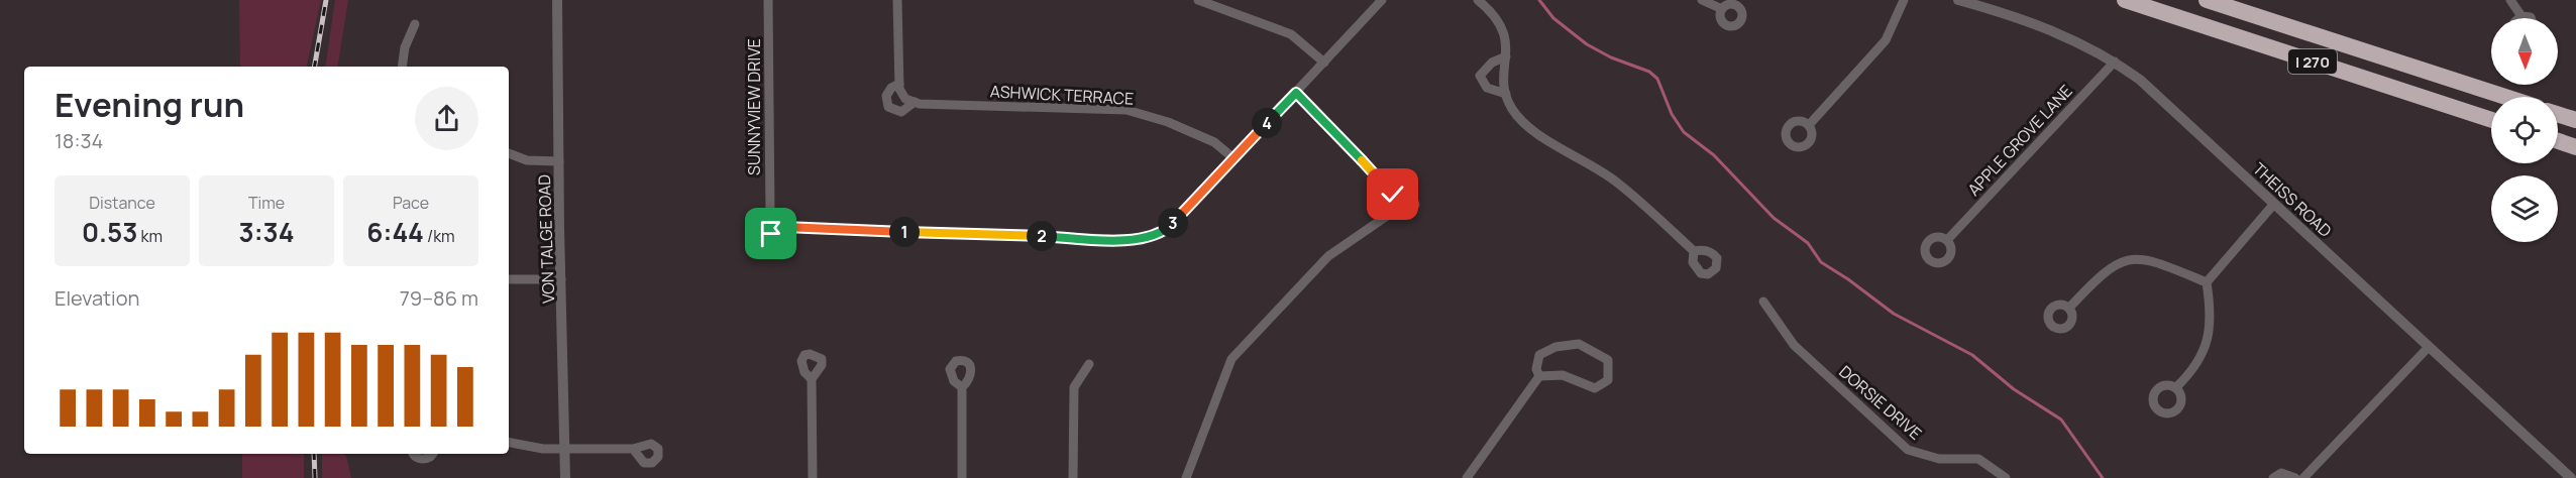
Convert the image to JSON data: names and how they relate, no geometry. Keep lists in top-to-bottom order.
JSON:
{
  "streets": {
    "highway": ["I 270"],
    "street": [
      "ASHWICK TERRACE",
      "SUNNYVIEW DRIVE",
      "APPLE GROVE LANE",
      "THEISS ROAD",
      "VON TALGE ROAD",
      "DORSIE DRIVE"
    ]
  },
  "crossings": [
    ["ASHWICK TERRACE", "SUNNYVIEW DRIVE"],
    ["APPLE GROVE LANE", "THEISS ROAD"]
  ],
  "north": "bottom",
  "page": {
    "heading": ["Evening run", "18:34"],
    "pins": [
      "4",
      "3",
      "1",
      "2"
    ],
    "stats": [
      ["Distance", "0.53 km"],
      ["Time", "3:34"],
      ["Pace", "6:44 /km"]
    ],
    "chart": ["Elevation", "79–86 m"]
  }
}
